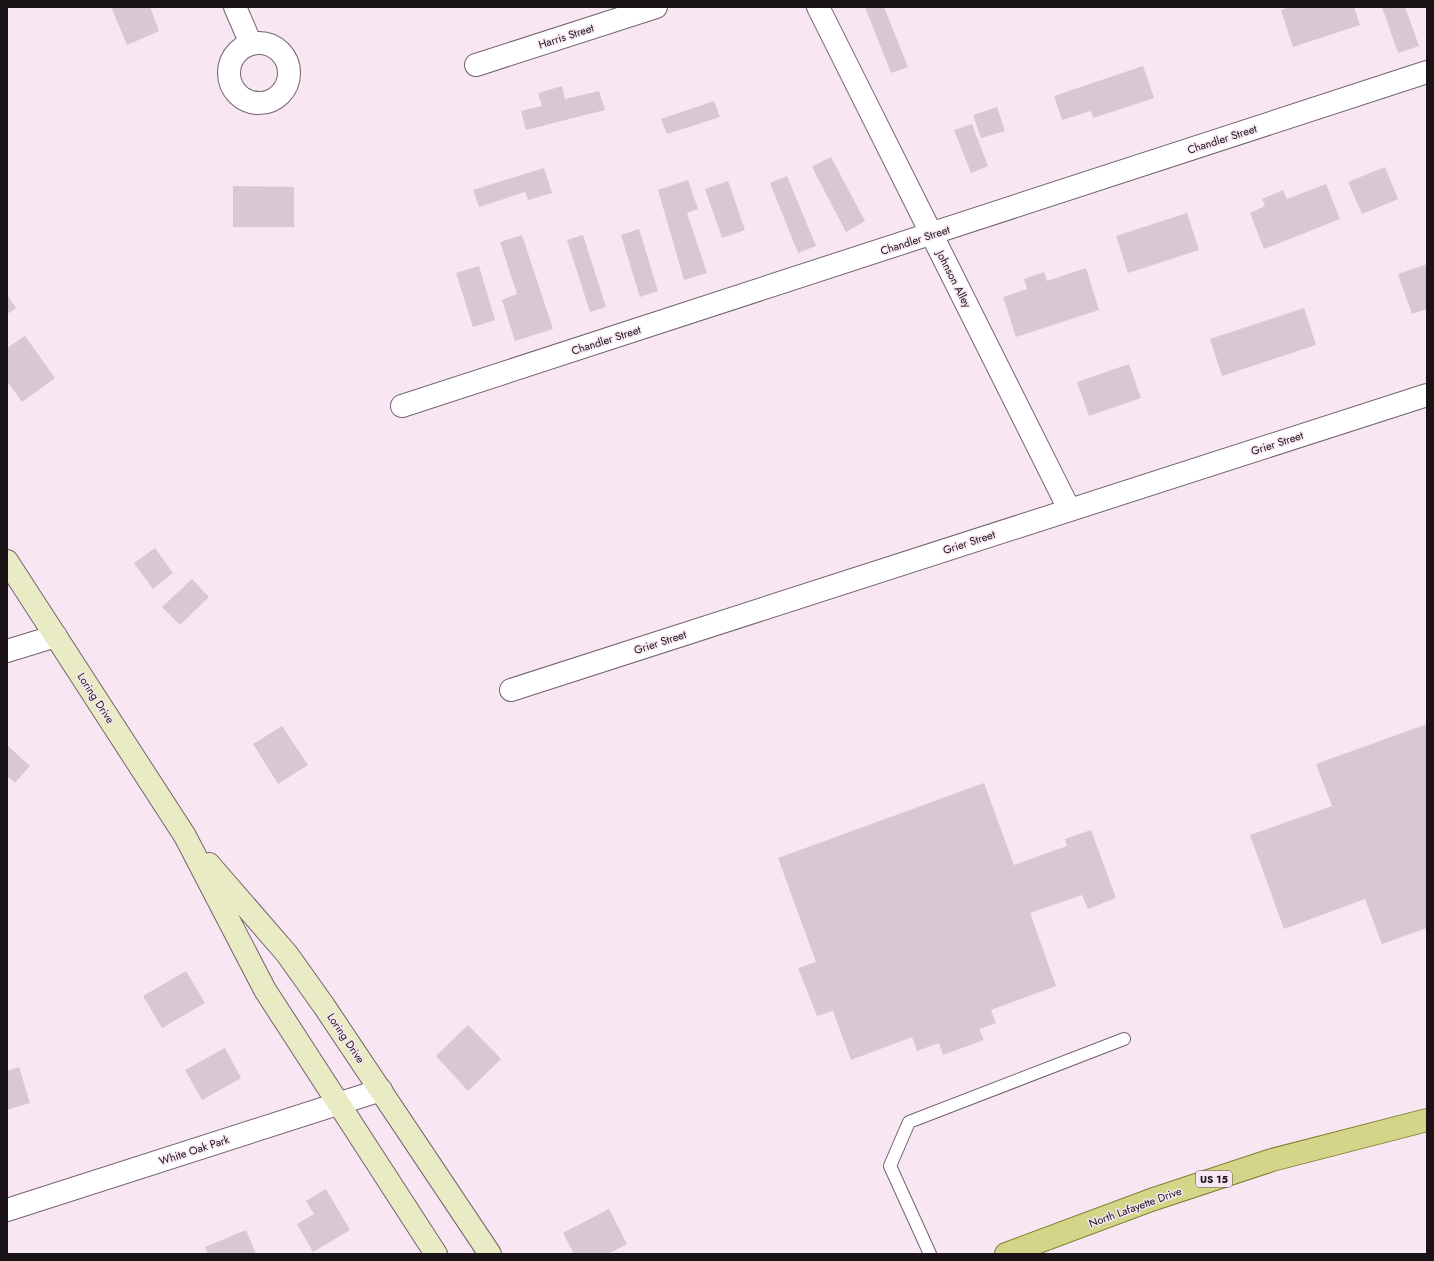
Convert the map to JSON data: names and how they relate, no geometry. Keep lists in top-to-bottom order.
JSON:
{
  "streets": {
    "main road": ["US 15", "North Lafayette Drive"],
    "street": [
      "Harris Street",
      "Chandler Street",
      "Johnson Alley",
      "Grier Street",
      "Loring Drive",
      "White Oak Park"
    ]
  },
  "crossings": [
    ["Chandler Street", "Johnson Alley"],
    ["Johnson Alley", "Grier Street"],
    ["Loring Drive", "White Oak Park"]
  ]
}
